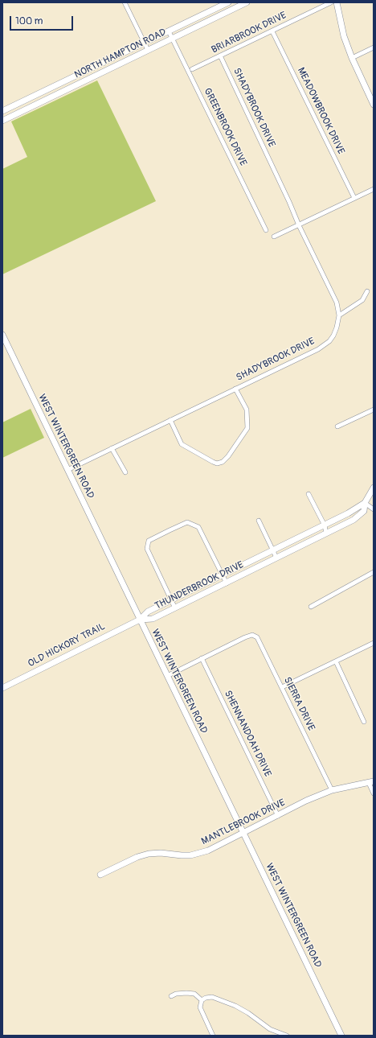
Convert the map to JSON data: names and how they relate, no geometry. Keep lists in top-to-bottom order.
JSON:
{
  "streets": {
    "main road": [
      "NORTH HAMPTON ROAD",
      "WEST WINTERGREEN ROAD",
      "THUNDERBROOK DRIVE",
      "OLD HICKORY TRAIL",
      "MANTLEBROOK DRIVE"
    ],
    "street": [
      "BRIARBROOK DRIVE",
      "SHADYBROOK DRIVE",
      "MEADOWBROOK DRIVE",
      "GREENBROOK DRIVE",
      "SIERRA DRIVE",
      "SHENNANDOAH DRIVE"
    ]
  },
  "crossings": [
    ["BRIARBROOK DRIVE", "SHADYBROOK DRIVE"],
    ["BRIARBROOK DRIVE", "MEADOWBROOK DRIVE"],
    ["NORTH HAMPTON ROAD", "GREENBROOK DRIVE"],
    ["SHADYBROOK DRIVE", "WEST WINTERGREEN ROAD"],
    ["WEST WINTERGREEN ROAD", "THUNDERBROOK DRIVE"],
    ["WEST WINTERGREEN ROAD", "OLD HICKORY TRAIL"],
    ["WEST WINTERGREEN ROAD", "MANTLEBROOK DRIVE"],
    ["THUNDERBROOK DRIVE", "OLD HICKORY TRAIL"],
    ["SIERRA DRIVE", "SHENNANDOAH DRIVE"],
    ["SIERRA DRIVE", "MANTLEBROOK DRIVE"],
    ["SHENNANDOAH DRIVE", "MANTLEBROOK DRIVE"]
  ],
  "scale_bar": "100 m"
}
